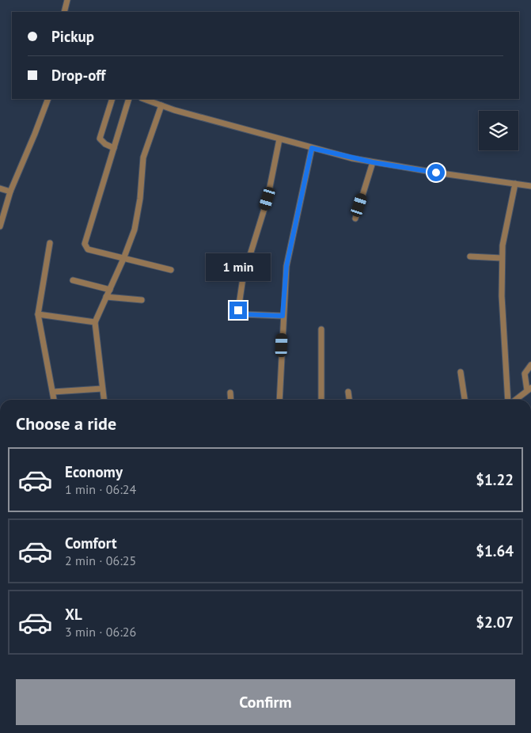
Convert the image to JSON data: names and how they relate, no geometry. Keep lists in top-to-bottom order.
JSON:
{
  "page": {
    "banner": ["Pickup", "Drop-off"],
    "bubble": "1 min",
    "heading": "Choose a ride",
    "list": [
      {
        "name": "Economy",
        "note": "1 min · 06:24",
        "value": "$1.22"
      },
      {
        "name": "Comfort",
        "note": "2 min · 06:25",
        "value": "$1.64"
      },
      {
        "name": "XL",
        "note": "3 min · 06:26",
        "value": "$2.07"
      }
    ],
    "buttons": "Confirm"
  }
}
